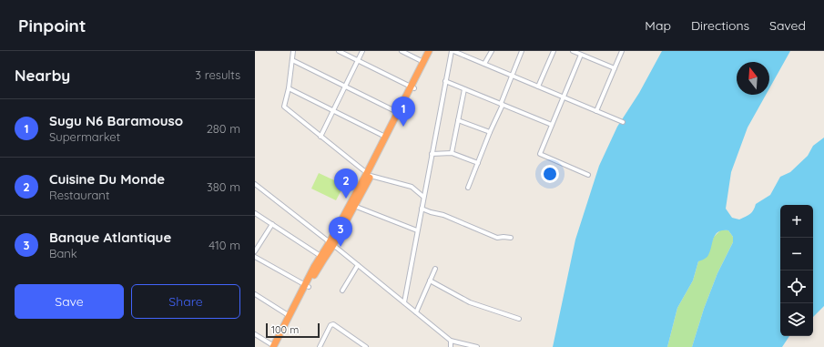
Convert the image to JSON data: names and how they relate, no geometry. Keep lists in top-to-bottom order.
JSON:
{
  "scale_bar": "100 m",
  "north": "top",
  "page": {
    "header": "Pinpoint",
    "nav": ["Map", "Directions", "Saved"],
    "heading": ["Nearby", "3 results"],
    "pins": ["1", "2", "3"],
    "list": [
      {
        "mark": "1",
        "name": "Sugu N6 Baramouso",
        "note": "Supermarket",
        "value": "280 m"
      },
      {
        "mark": "2",
        "name": "Cuisine Du Monde",
        "note": "Restaurant",
        "value": "380 m"
      },
      {
        "mark": "3",
        "name": "Banque Atlantique",
        "note": "Bank",
        "value": "410 m"
      }
    ],
    "map_buttons": ["+", "−"],
    "buttons": ["Save", "Share"],
    "scale": "100 m"
  }
}
